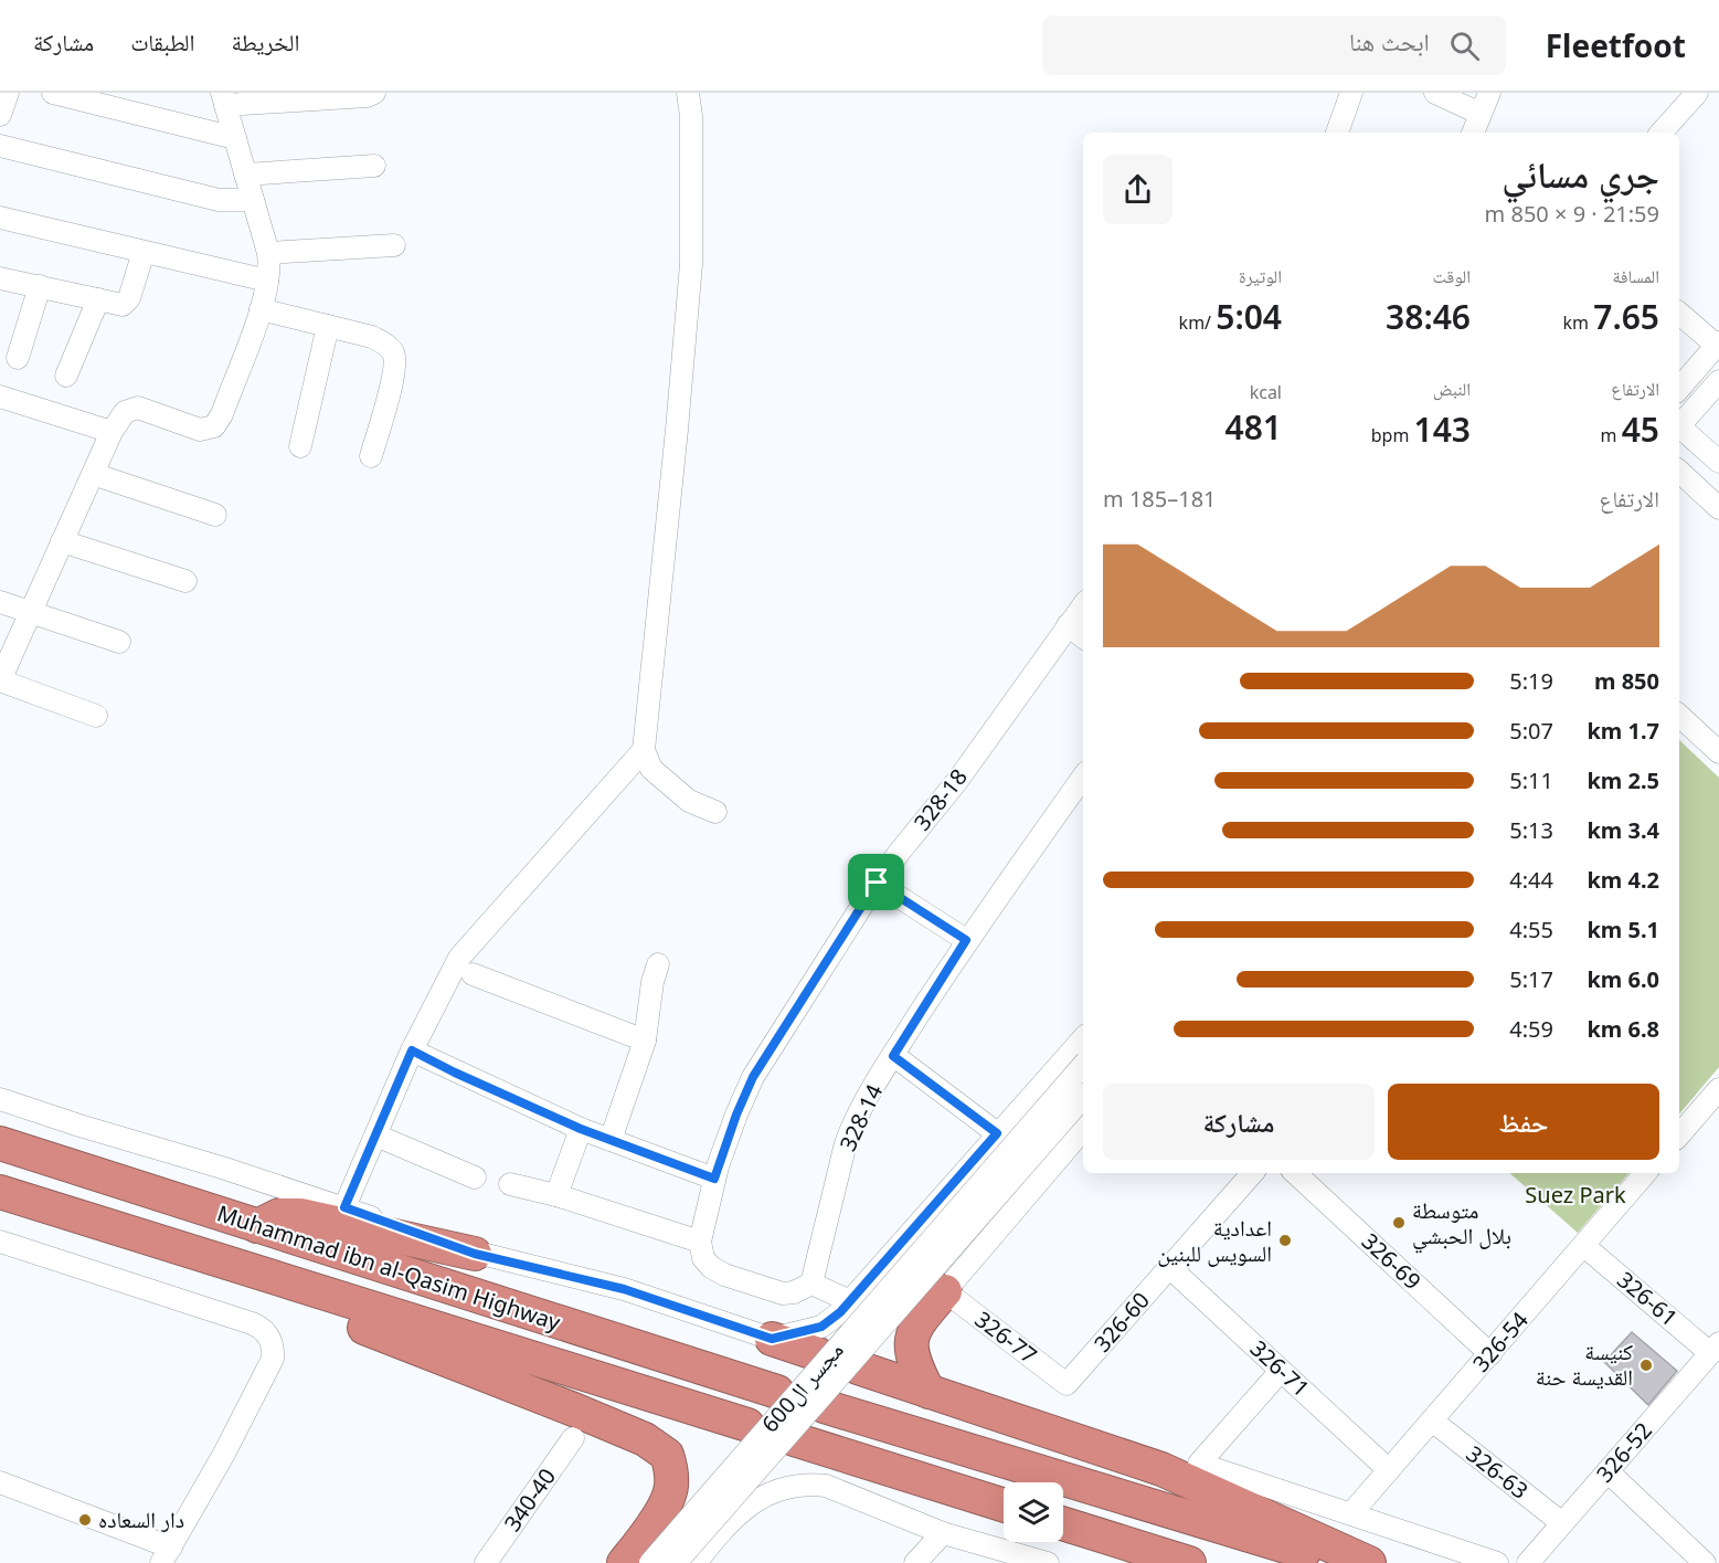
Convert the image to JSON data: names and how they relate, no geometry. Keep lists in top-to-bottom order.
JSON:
{
  "streets": {
    "highway": ["Muhammad ibn al-Qasim Highway"],
    "street": [
      "328-18",
      "328-14",
      "326-69",
      "326-61",
      "326-60",
      "326-77",
      "326-54",
      "326-71",
      "مجسر ال600",
      "326-52",
      "326-63",
      "340-40"
    ]
  },
  "crossings": [
    ["326-69", "326-54"],
    ["326-61", "326-54"],
    ["326-61", "326-52"],
    ["326-60", "326-77"],
    ["326-60", "326-71"],
    ["326-54", "326-71"],
    ["326-54", "326-63"],
    ["326-52", "326-63"]
  ],
  "parks": ["Suez Park"],
  "places": [
    "متوسطة بلال الحبشي",
    "اعدادية السويس للبنين",
    "كنيسة القديسة حنة",
    "دار السعاده"
  ],
  "page": {
    "header": "Fleetfoot",
    "search": "ابحث هنا",
    "nav": ["الخريطة", "الطبقات", "مشاركة"],
    "heading": ["جري مسائي", "21:59 · 9 × 850 m"],
    "stats": [
      ["المسافة", "7.65 km"],
      ["الوقت", "38:46"],
      ["الوتيرة", "5:04 /km"],
      ["الارتفاع", "45 m"],
      ["النبض", "143 bpm"],
      ["kcal", "481"]
    ],
    "chart": ["الارتفاع", "181–185 m"],
    "list": [
      {
        "name": "850 m",
        "note": "5:19"
      },
      {
        "name": "1.7 km",
        "note": "5:07"
      },
      {
        "name": "2.5 km",
        "note": "5:11"
      },
      {
        "name": "3.4 km",
        "note": "5:13"
      },
      {
        "name": "4.2 km",
        "note": "4:44"
      },
      {
        "name": "5.1 km",
        "note": "4:55"
      },
      {
        "name": "6.0 km",
        "note": "5:17"
      },
      {
        "name": "6.8 km",
        "note": "4:59"
      }
    ],
    "buttons": ["حفظ", "مشاركة"]
  }
}
